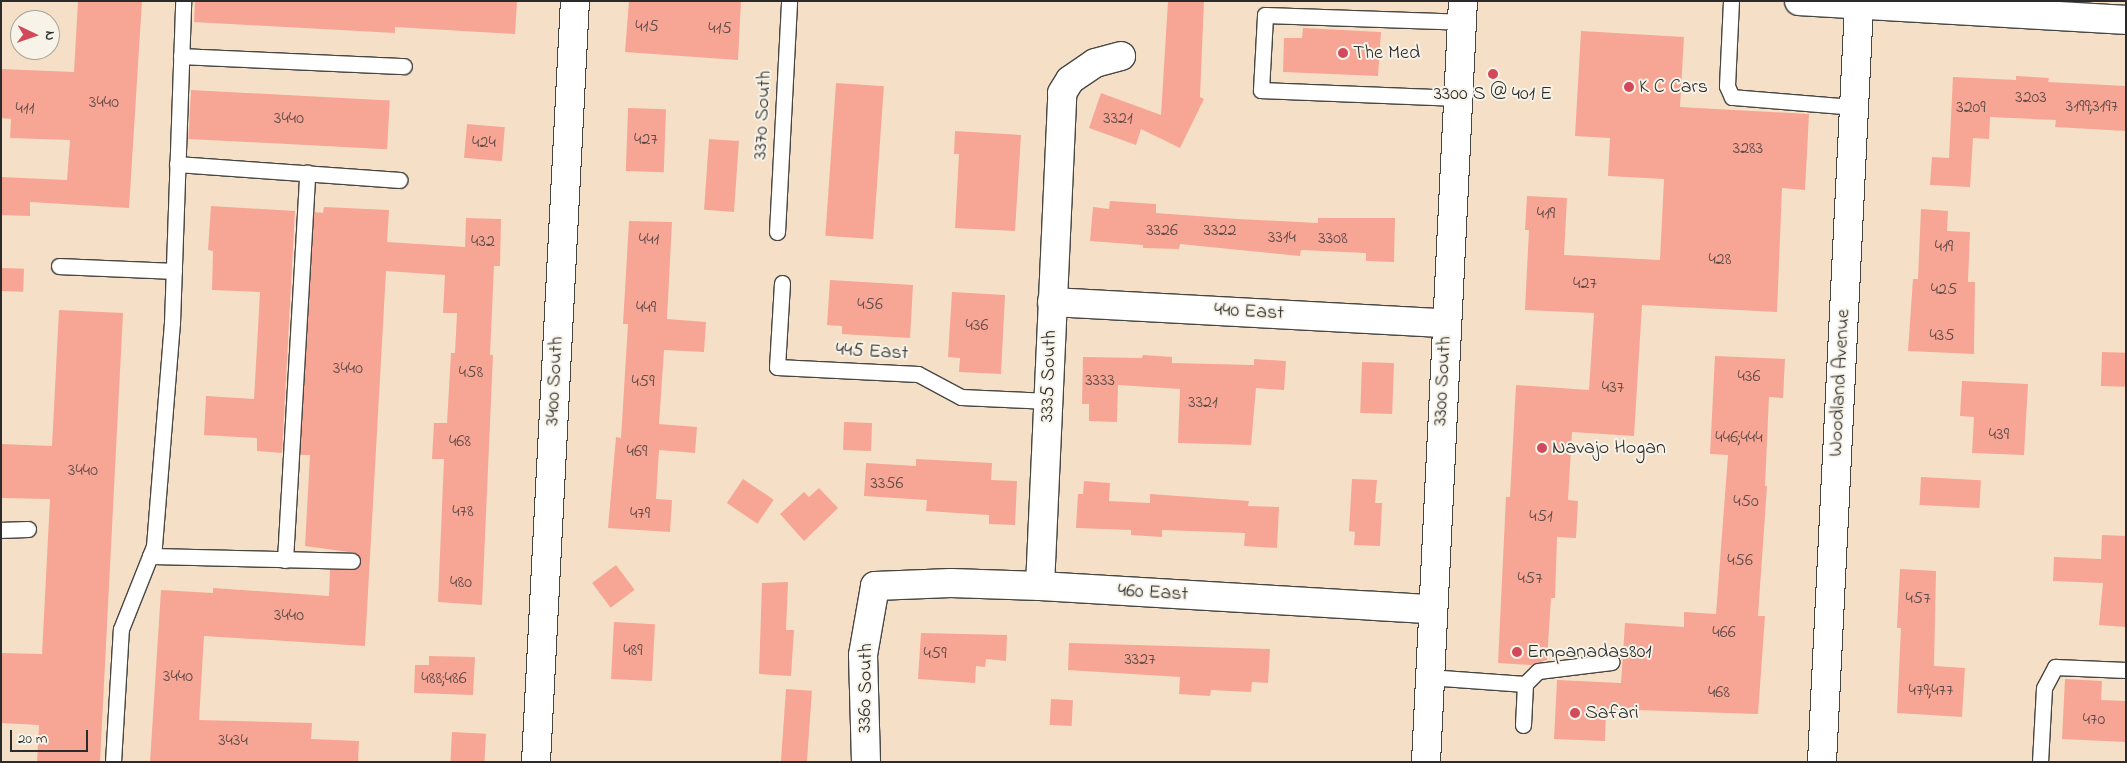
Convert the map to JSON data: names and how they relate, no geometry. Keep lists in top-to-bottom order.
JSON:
{
  "streets": {
    "street": [
      "440 East",
      "3335 South",
      "3400 South",
      "3300 South",
      "Woodland Avenue",
      "460 East",
      "3360 South"
    ],
    "lane": ["3370 South", "445 East"]
  },
  "crossings": [
    ["440 East", "3335 South"],
    ["440 East", "3300 South"],
    ["445 East", "3335 South"],
    ["3335 South", "460 East"],
    ["3300 South", "460 East"],
    ["460 East", "3360 South"]
  ],
  "places": [
    "The Med",
    "3300 S @ 401 E",
    "K C Cars",
    "Navajo Hogan",
    "Empanadas801",
    "Safari"
  ],
  "house_numbers": [
    "415",
    "415",
    "3203",
    "3440",
    "3199;3197",
    "3209",
    "411",
    "3440",
    "3321",
    "427",
    "424",
    "3283",
    "419",
    "3326",
    "3322",
    "3314",
    "3308",
    "441",
    "432",
    "419",
    "428",
    "427",
    "425",
    "456",
    "449",
    "436",
    "435",
    "3440",
    "458",
    "436",
    "3333",
    "459",
    "437",
    "3321",
    "439",
    "446;444",
    "468",
    "469",
    "3440",
    "3356",
    "450",
    "478",
    "479",
    "451",
    "456",
    "457",
    "480",
    "457",
    "3440",
    "466",
    "489",
    "459",
    "3327",
    "3440",
    "488;486",
    "479;477",
    "468",
    "470",
    "3434"
  ],
  "scale_bar": "20 m",
  "north": "right"
}
